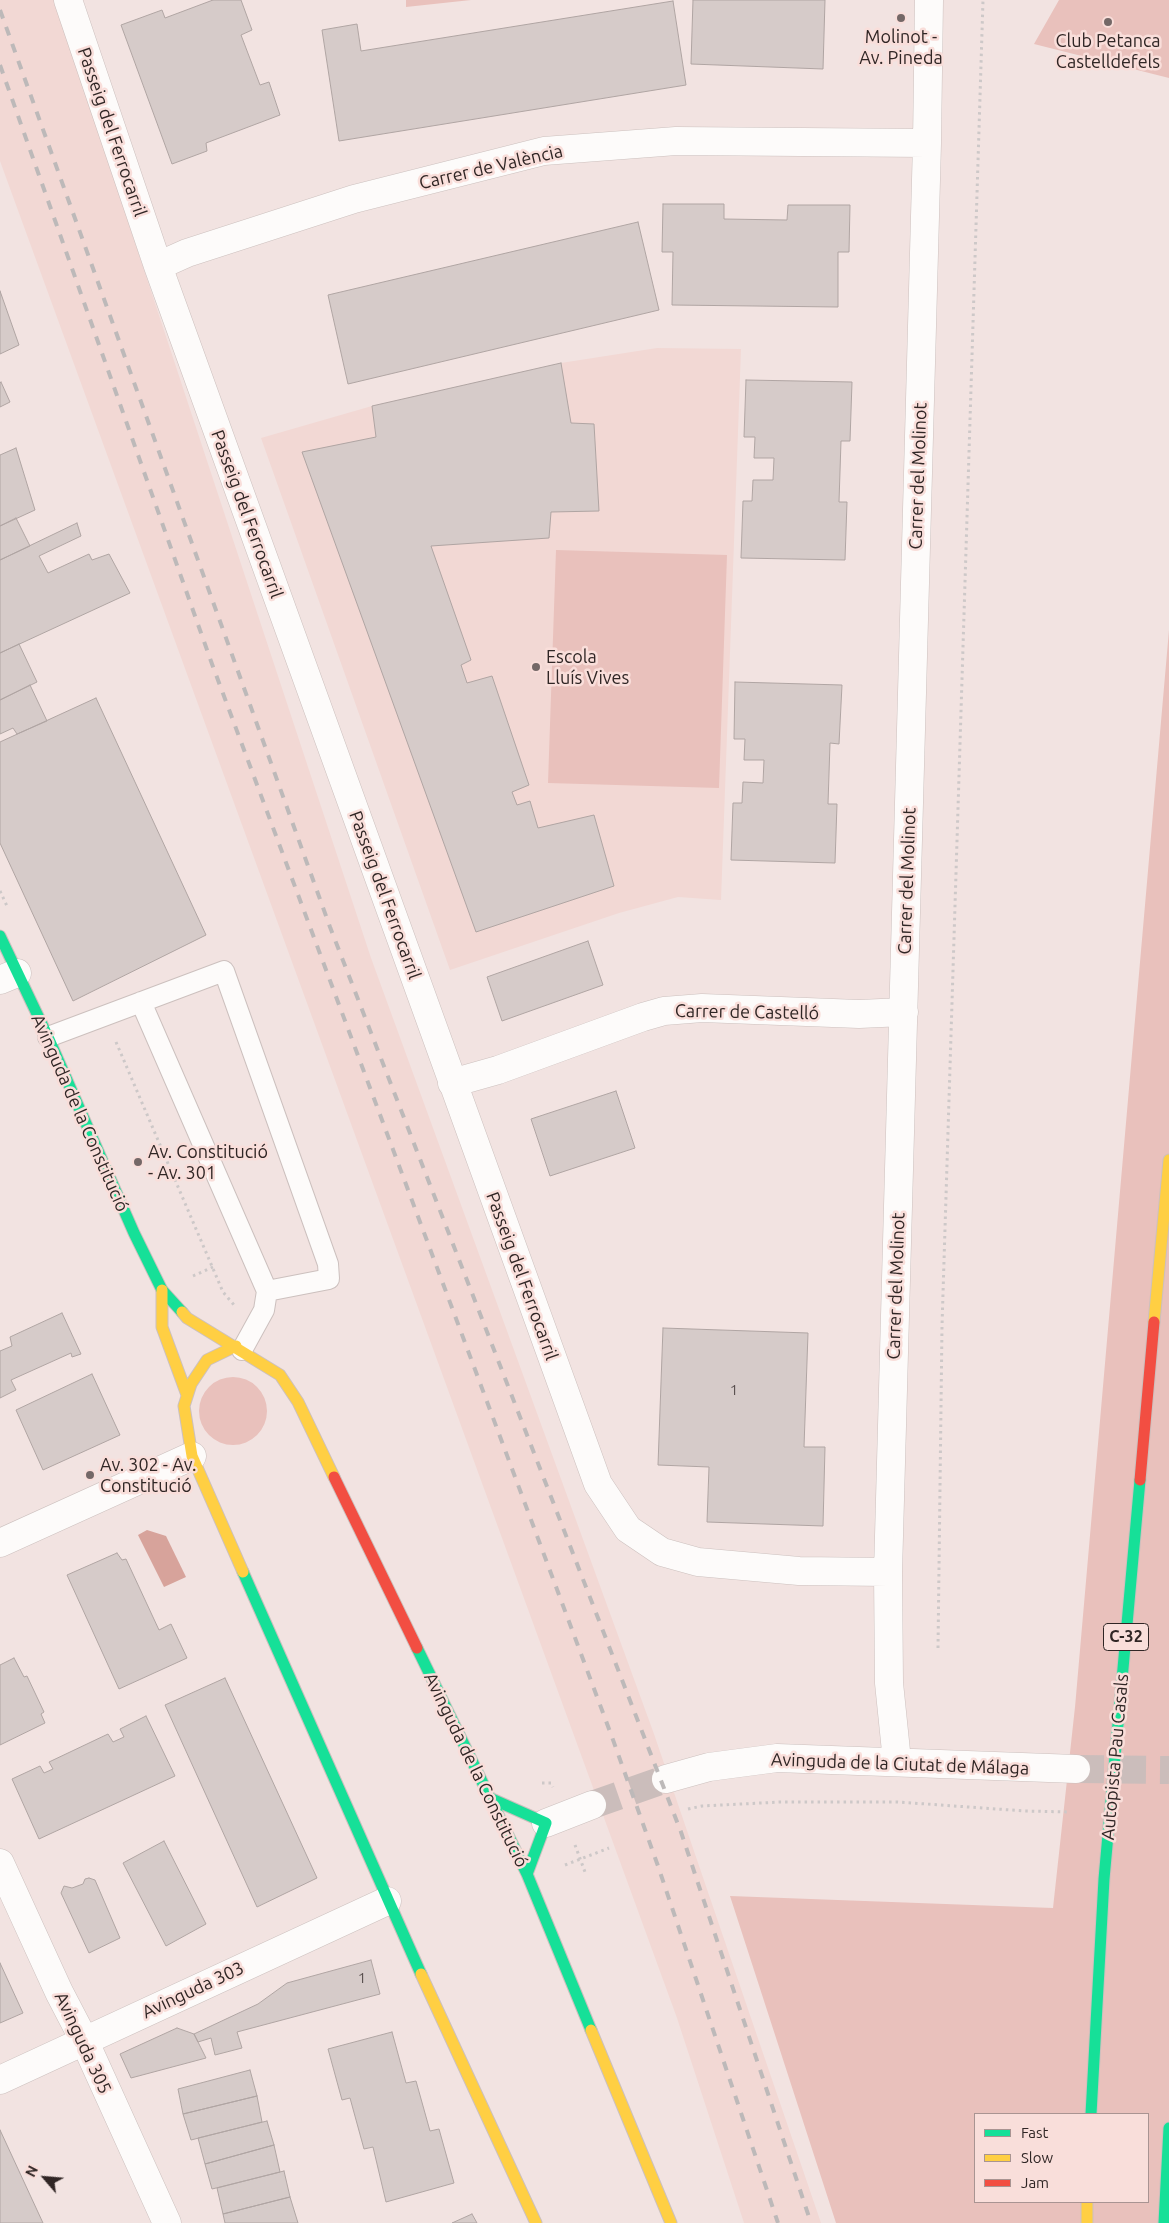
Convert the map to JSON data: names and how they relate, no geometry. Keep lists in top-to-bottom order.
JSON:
{
  "streets": {
    "main road": ["Avinguda de la Constitució", "C-32", "Autopista Pau Casals"],
    "street": [
      "Passeig del Ferrocarril",
      "Carrer de València",
      "Carrer del Molinot",
      "Carrer de Castelló",
      "Avinguda de la Ciutat de Málaga",
      "Avinguda 303",
      "Avinguda 305"
    ]
  },
  "crossings": [
    ["Passeig del Ferrocarril", "Carrer de València"],
    ["Passeig del Ferrocarril", "Carrer del Molinot"],
    ["Passeig del Ferrocarril", "Carrer de Castelló"],
    ["Carrer de València", "Carrer del Molinot"],
    ["Carrer del Molinot", "Carrer de Castelló"],
    ["Carrer del Molinot", "Avinguda de la Ciutat de Málaga"],
    ["Avinguda de la Constitució", "Avinguda 303"],
    ["Avinguda 303", "Avinguda 305"]
  ],
  "places": [
    "Molinot - Av. Pineda",
    "Club Petanca Castelldefels",
    "Escola Lluís Vives",
    "Av. Constitució - Av. 301",
    "Av. 302 - Av. Constitució"
  ],
  "house_numbers": ["1", "1"],
  "legend": ["Fast", "Slow", "Jam"],
  "north": "top left"
}
